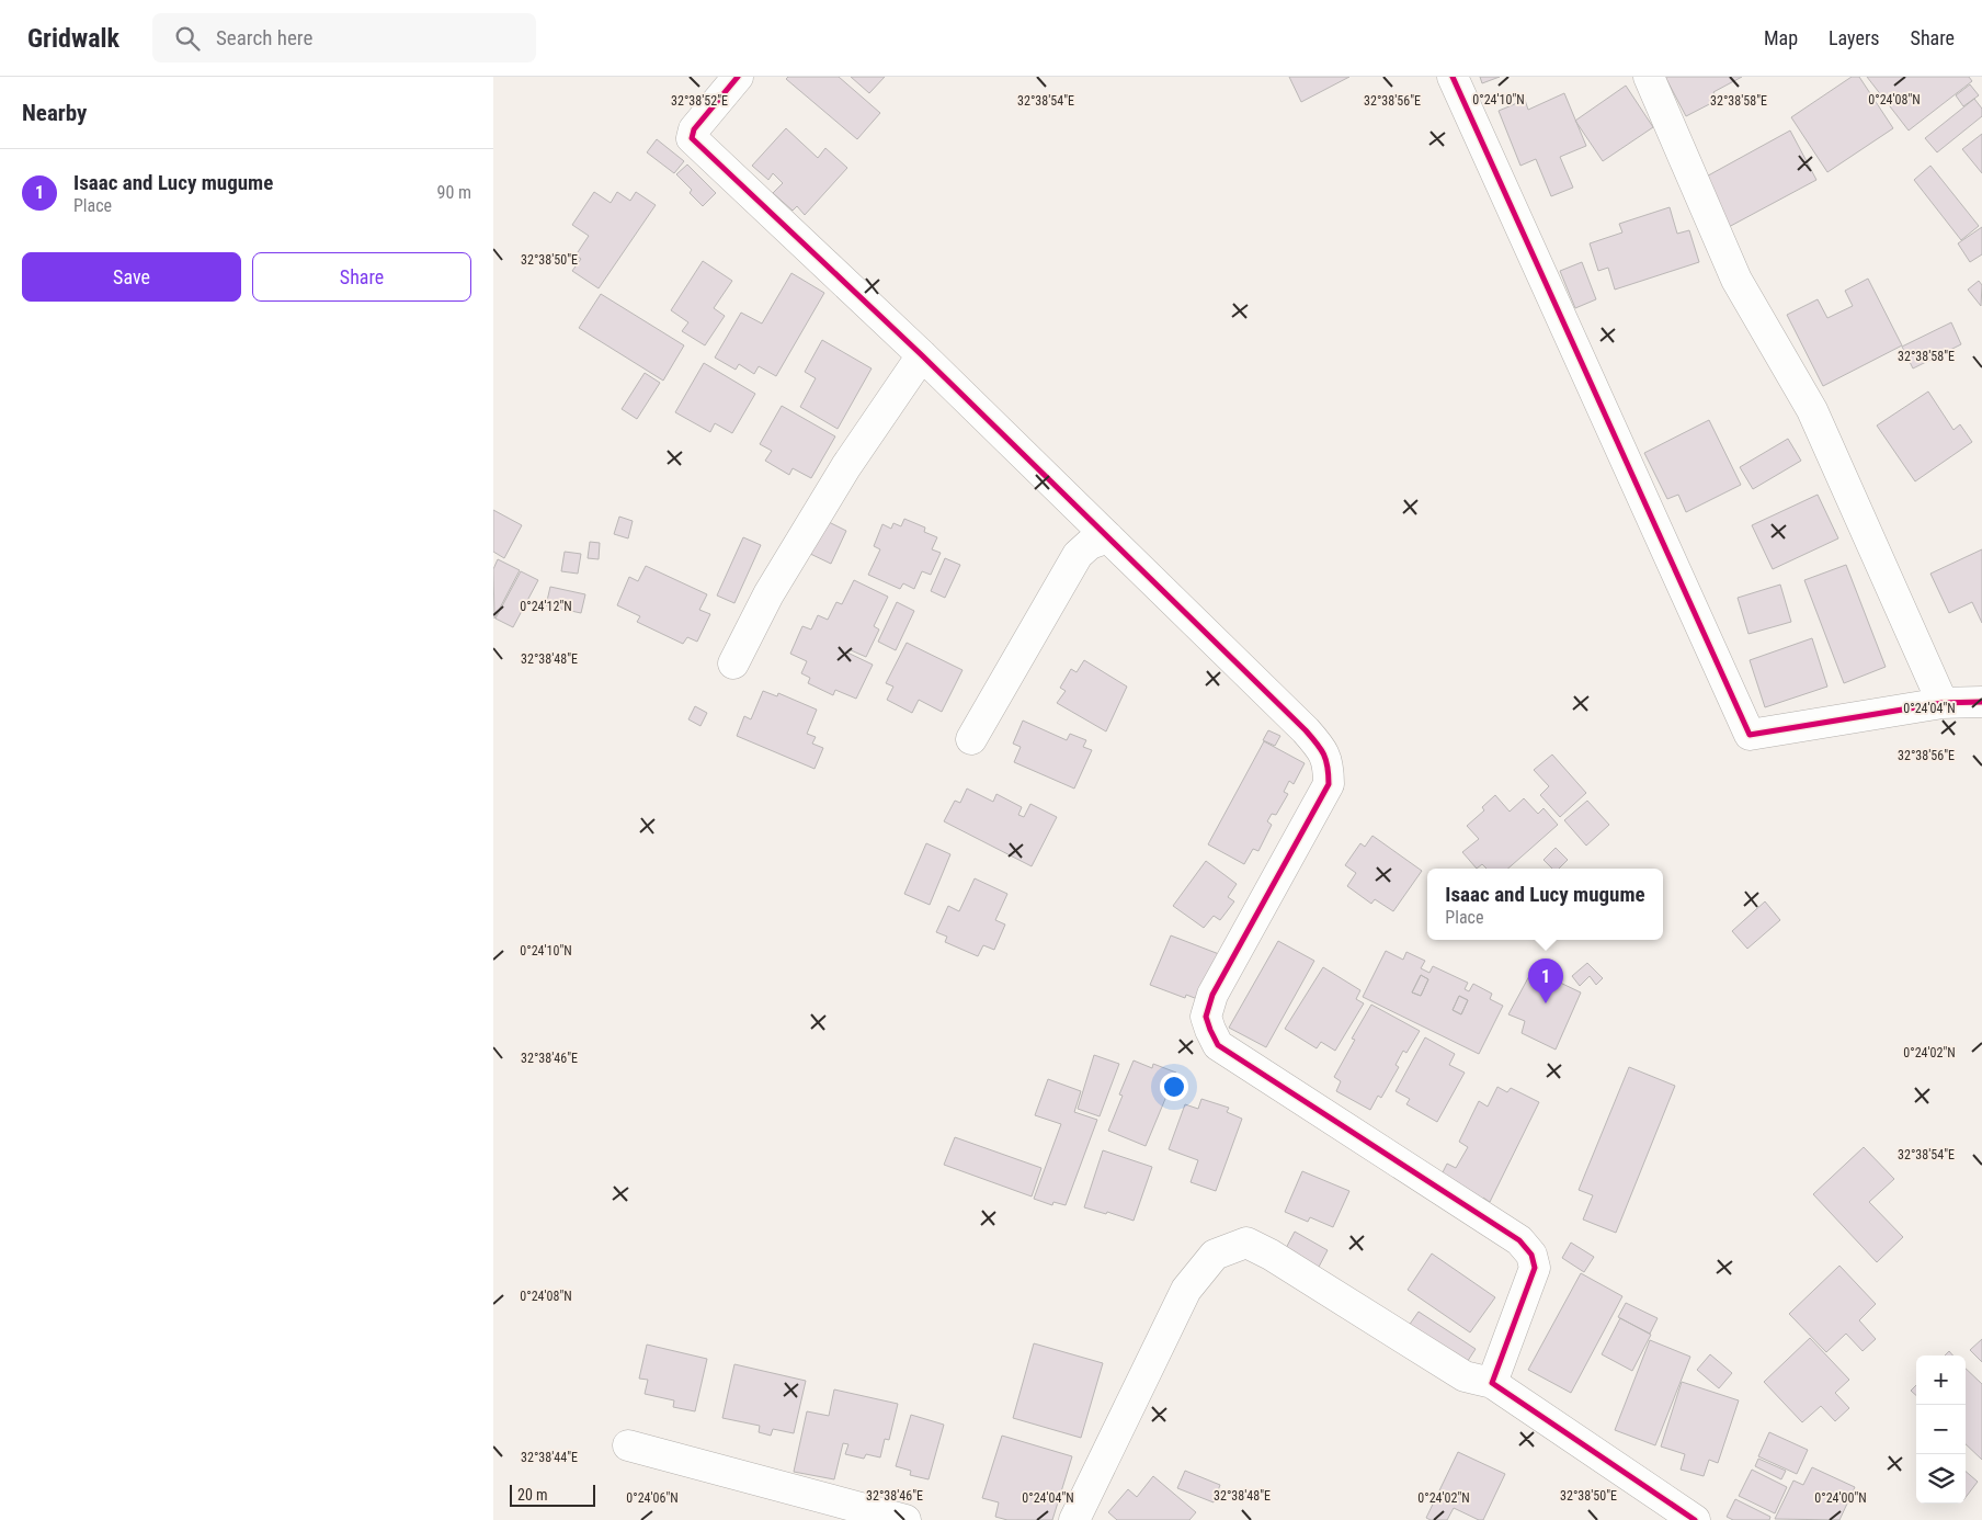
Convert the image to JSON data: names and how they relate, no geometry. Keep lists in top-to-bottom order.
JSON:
{
  "scale_bar": "20 m",
  "page": {
    "header": "Gridwalk",
    "search": "Search here",
    "nav": ["Map", "Layers", "Share"],
    "heading": "Nearby",
    "list": [
      {
        "mark": "1",
        "name": "Isaac and Lucy mugume",
        "note": "Place",
        "value": "90 m"
      }
    ],
    "buttons": ["Save", "Share"],
    "popup": ["Isaac and Lucy mugume", "Place"],
    "pins": "1",
    "map_buttons": ["+", "−"],
    "scale": "20 m"
  },
  "coordinates": [
    "0°24'10\"N",
    "0°24'08\"N",
    "32°38'52\"E",
    "32°38'54\"E",
    "32°38'56\"E",
    "32°38'58\"E",
    "32°38'50\"E",
    "0°24'12\"N",
    "32°38'48\"E",
    "0°24'04\"N",
    "0°24'02\"N",
    "32°38'46\"E",
    "32°38'44\"E",
    "0°24'06\"N",
    "0°24'00\"N"
  ]
}
